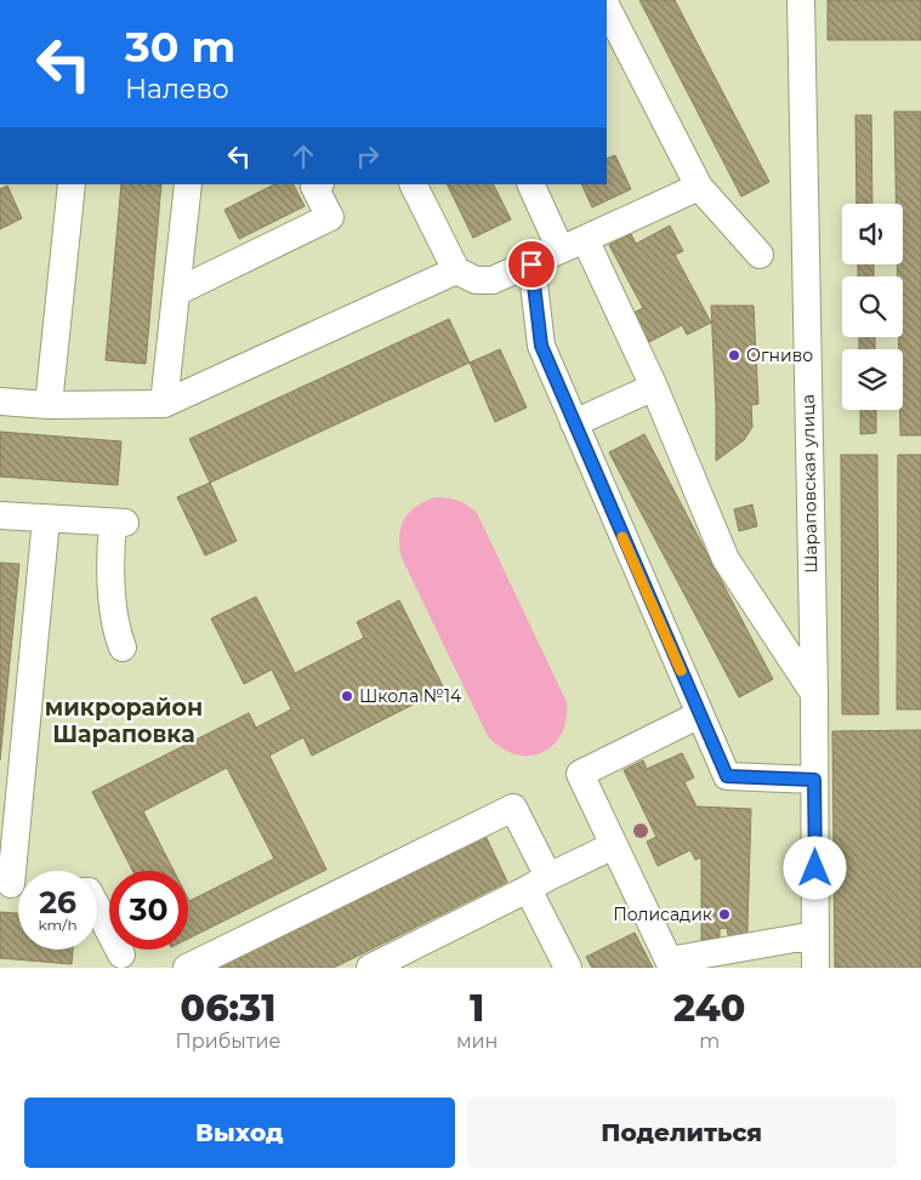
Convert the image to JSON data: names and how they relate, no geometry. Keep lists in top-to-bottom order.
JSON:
{
  "streets": {
    "street": ["Шараповская улица"]
  },
  "districts": ["микрорайон Шараповка"],
  "places": ["Огниво", "Школа №14", "Полисадик"],
  "page": {
    "turn": ["30 m", "Налево"],
    "speed": "26 km/h",
    "limit": "30",
    "eta": [
      "06:31",
      "Прибытие",
      "1",
      "мин",
      "240",
      "m"
    ],
    "buttons": ["Выход", "Поделиться"]
  }
}
